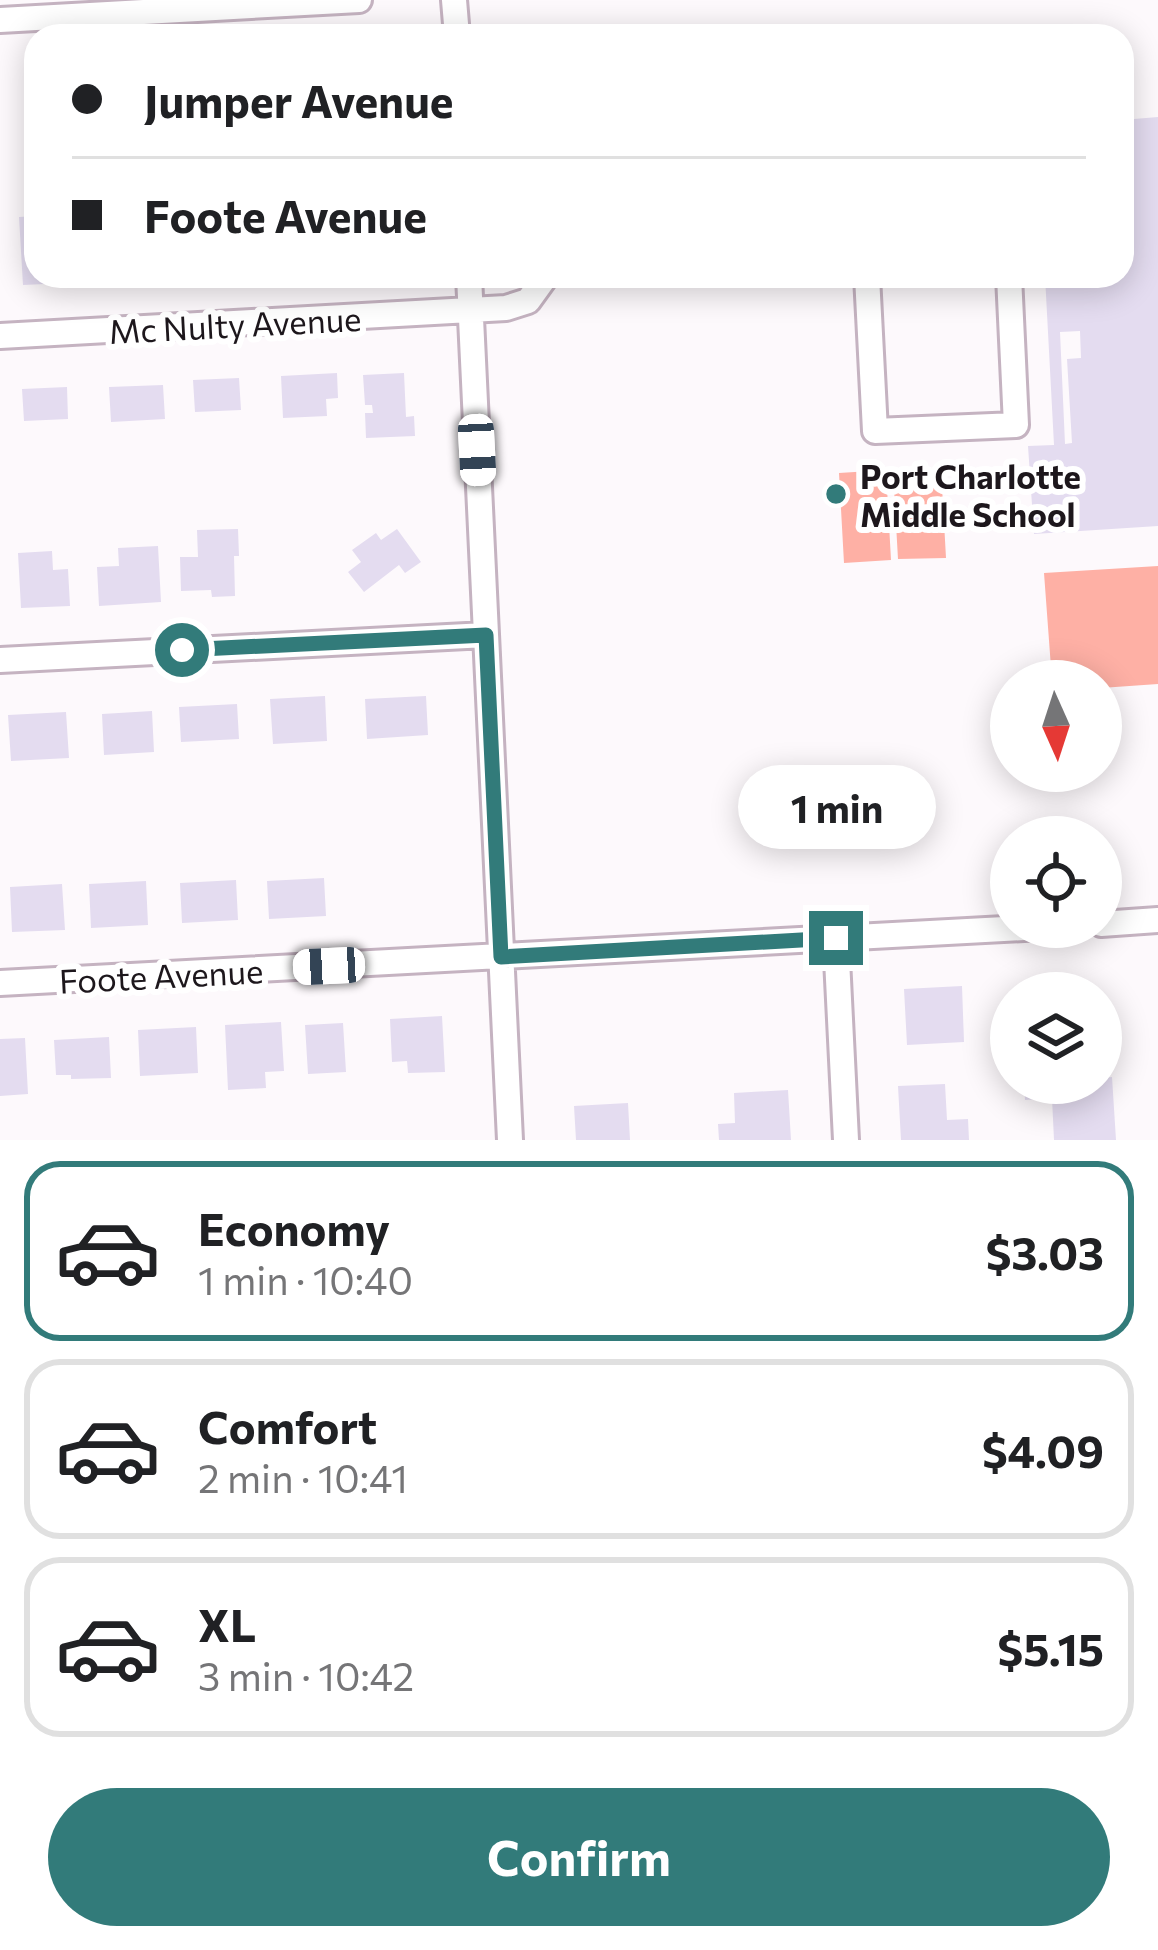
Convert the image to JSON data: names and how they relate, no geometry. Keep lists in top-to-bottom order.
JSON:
{
  "streets": {
    "street": ["Mc Nulty Avenue", "Foote Avenue"]
  },
  "places": ["Port Charlotte Middle School"],
  "north": "bottom",
  "page": {
    "banner": ["Jumper Avenue", "Foote Avenue"],
    "bubble": "1 min",
    "list": [
      {
        "name": "Economy",
        "note": "1 min · 10:40",
        "value": "$3.03"
      },
      {
        "name": "Comfort",
        "note": "2 min · 10:41",
        "value": "$4.09"
      },
      {
        "name": "XL",
        "note": "3 min · 10:42",
        "value": "$5.15"
      }
    ],
    "buttons": "Confirm"
  }
}
